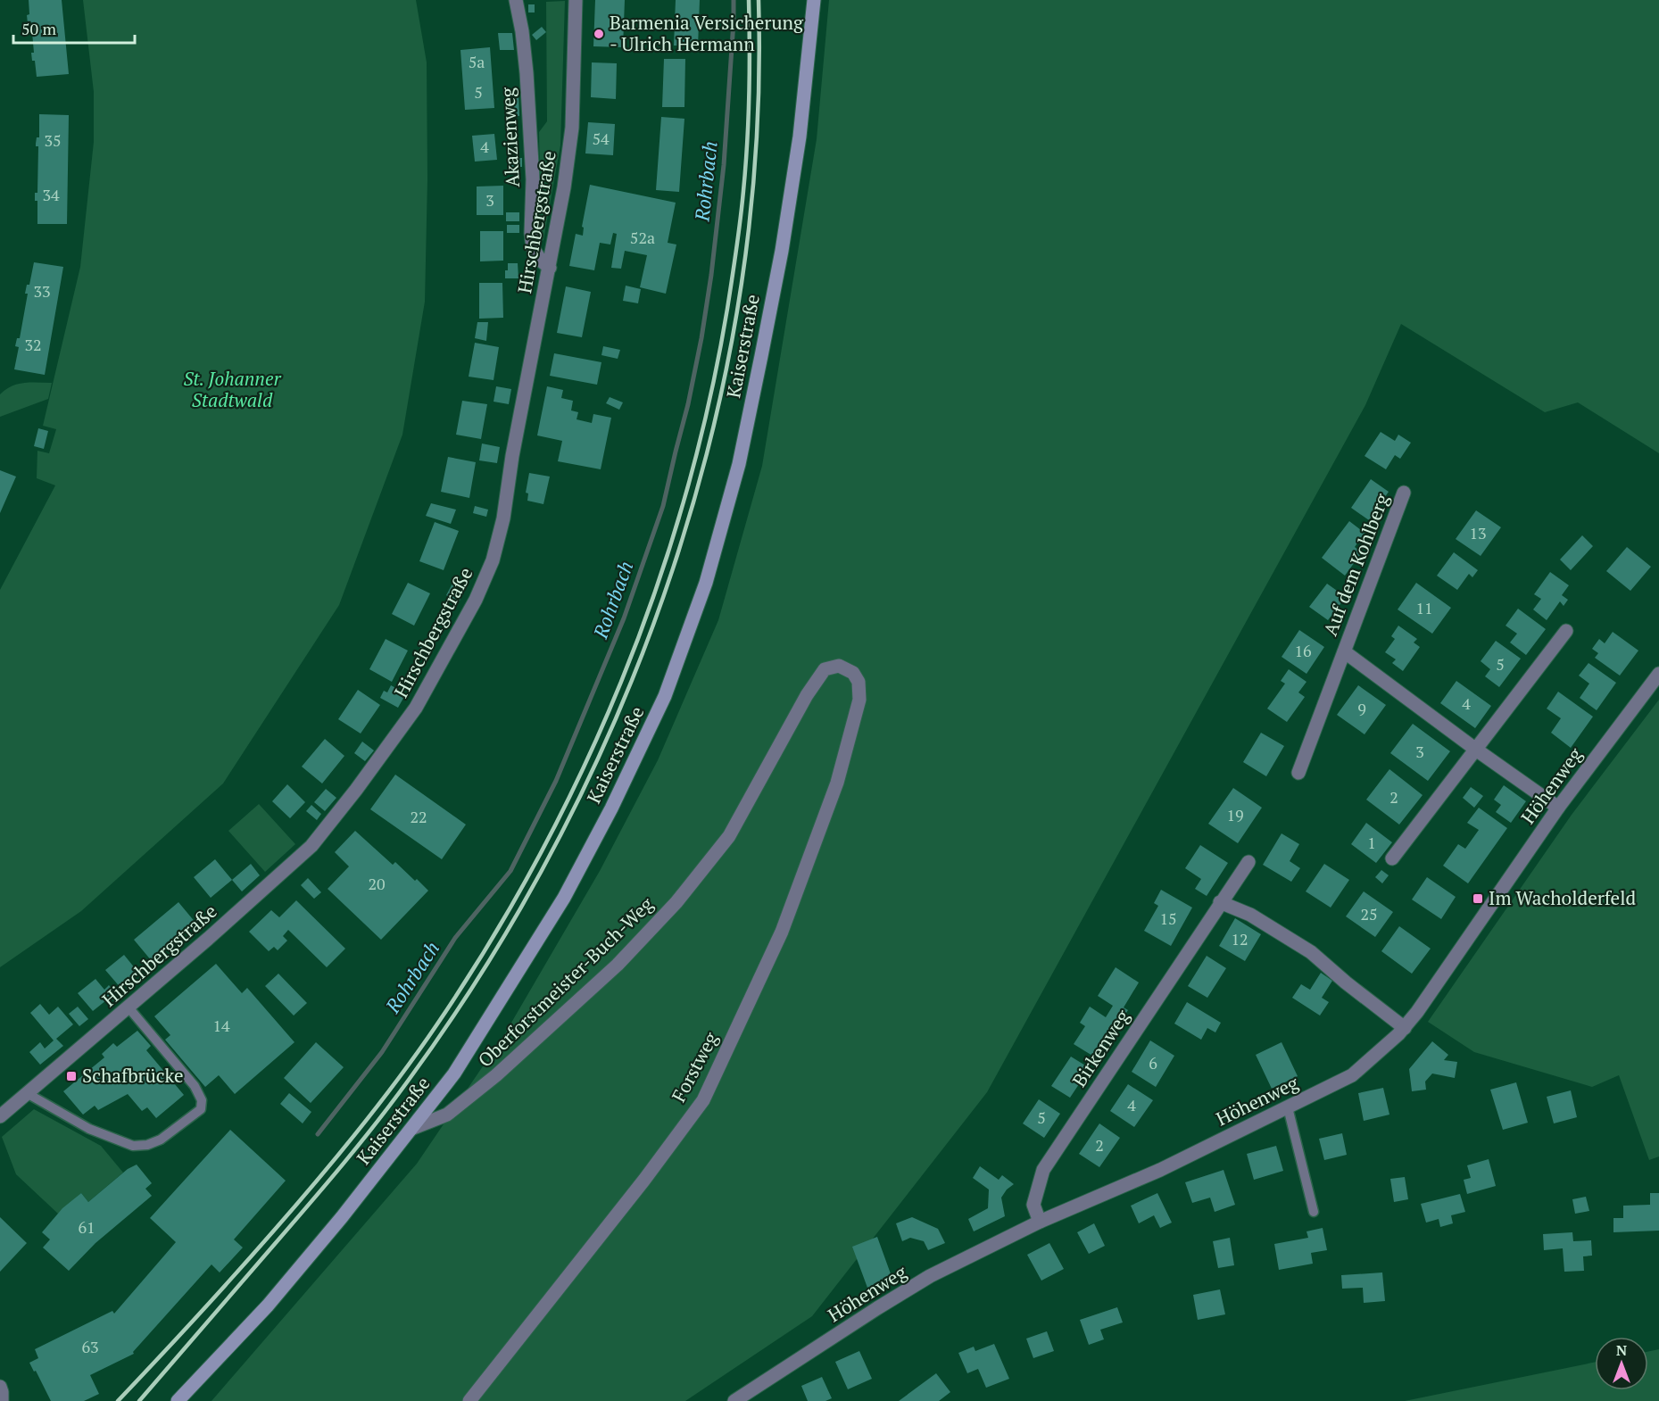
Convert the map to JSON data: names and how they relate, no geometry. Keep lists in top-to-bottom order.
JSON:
{
  "streets": {
    "main road": ["Kaiserstraße"],
    "street": [
      "Akazienweg",
      "Hirschbergstraße",
      "Auf dem Kohlberg",
      "Höhenweg",
      "Oberforstmeister-Buch-Weg",
      "Birkenweg",
      "Forstweg"
    ]
  },
  "crossings": [
    ["Akazienweg", "Hirschbergstraße"],
    ["Kaiserstraße", "Oberforstmeister-Buch-Weg"],
    ["Auf dem Kohlberg", "Höhenweg"],
    ["Höhenweg", "Birkenweg"],
    ["Oberforstmeister-Buch-Weg", "Forstweg"]
  ],
  "water": ["Rohrbach"],
  "parks": ["St. Johanner Stadtwald"],
  "places": {
    "other": ["Barmenia Versicherung - Ulrich Hermann"],
    "transit": ["Im Wacholderfeld", "Schafbrücke"]
  },
  "house_numbers": [
    "5a",
    "5",
    "54",
    "35",
    "4",
    "34",
    "3",
    "52a",
    "33",
    "32",
    "13",
    "11",
    "16",
    "5",
    "4",
    "9",
    "3",
    "2",
    "19",
    "22",
    "1",
    "20",
    "25",
    "15",
    "12",
    "14",
    "6",
    "4",
    "5",
    "2",
    "61",
    "63"
  ],
  "scale_bar": "50 m",
  "north": "top"
}
